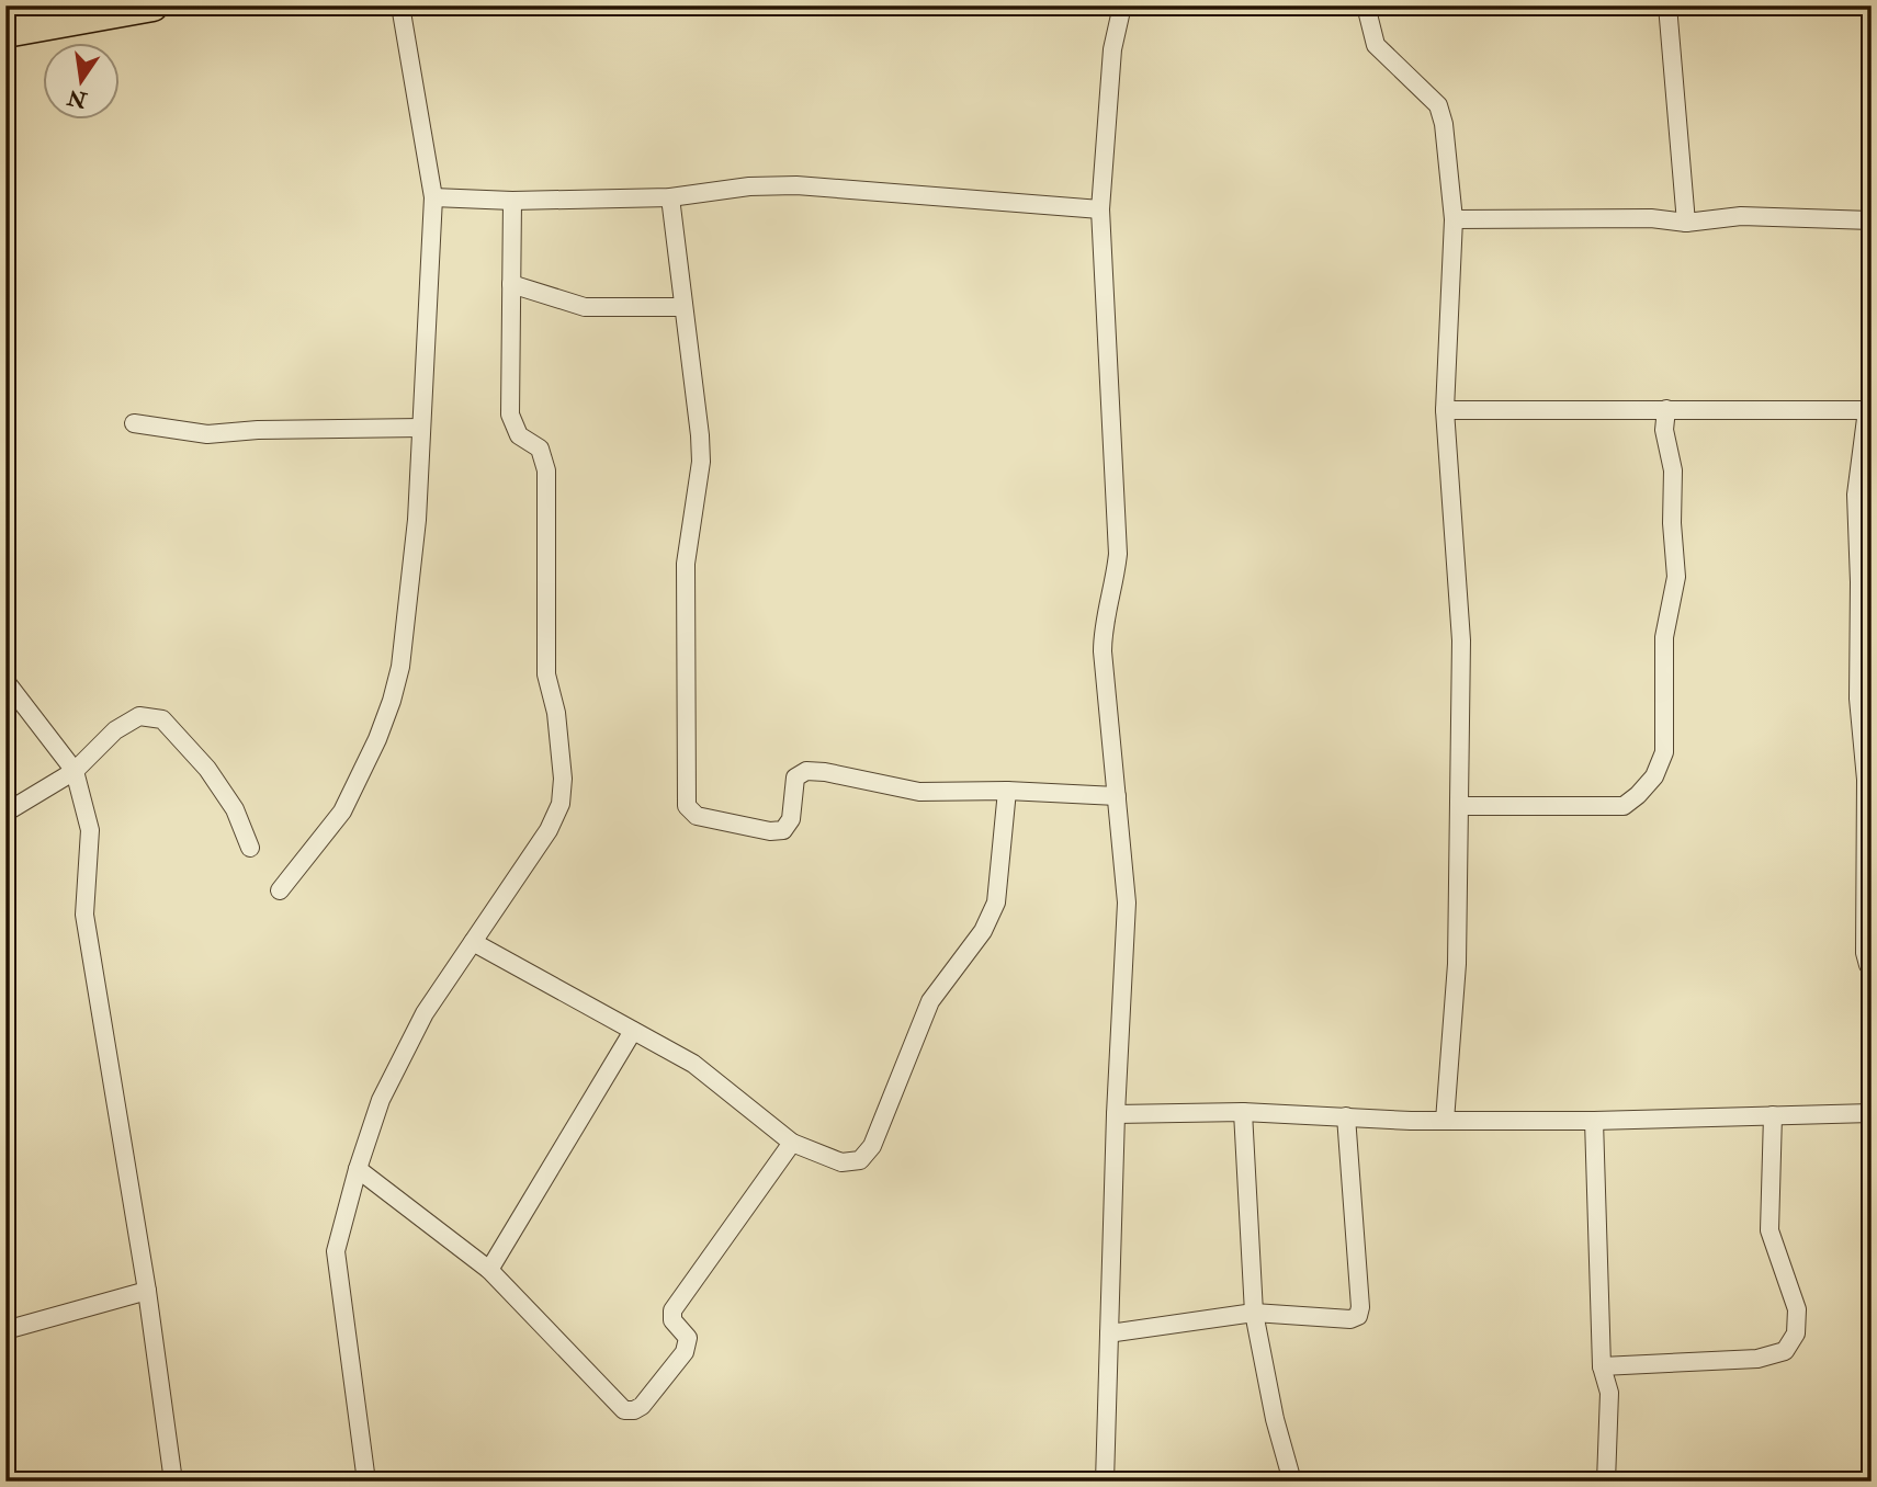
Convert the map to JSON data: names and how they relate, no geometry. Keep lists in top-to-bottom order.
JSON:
{
  "north": "bottom"
}
